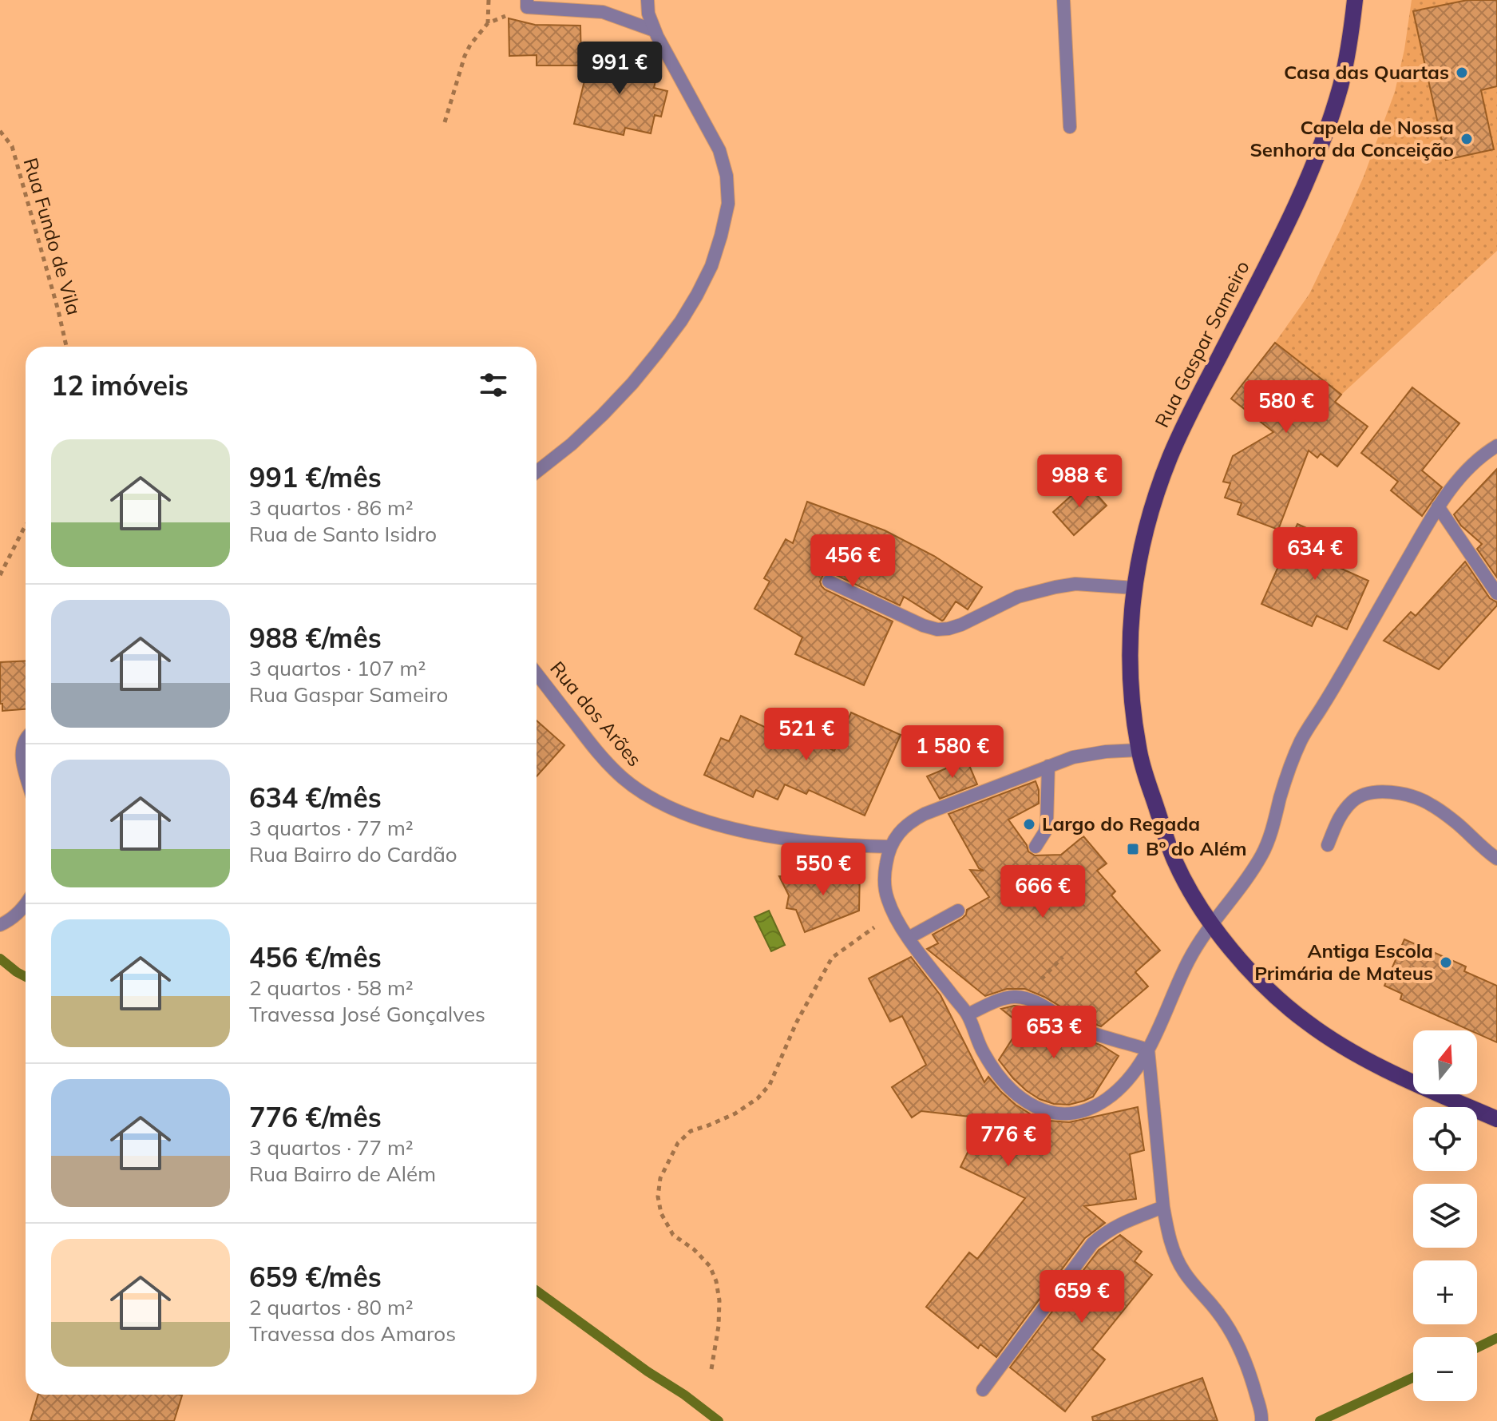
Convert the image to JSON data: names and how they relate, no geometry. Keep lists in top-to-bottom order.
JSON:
{
  "streets": {
    "main road": ["Rua Gaspar Sameiro"],
    "street": ["Rua dos Arões"],
    "path": ["Rua Fundo de Vila"]
  },
  "places": {
    "other": [
      "Casa das Quartas",
      "Capela de Nossa Senhora da Conceição",
      "Largo do Regada",
      "Antiga Escola Primária de Mateus"
    ],
    "transit": ["Bº do Além"]
  },
  "north": "top",
  "page": {
    "price": [
      "991 €",
      "580 €",
      "988 €",
      "634 €",
      "456 €",
      "521 €",
      "1 580 €",
      "550 €",
      "666 €",
      "653 €",
      "776 €",
      "659 €"
    ],
    "heading": "12 imóveis",
    "list": [
      {
        "name": "991 €/mês",
        "note": "3 quartos · 86 m² · Rua de Santo Isidro"
      },
      {
        "name": "988 €/mês",
        "note": "3 quartos · 107 m² · Rua Gaspar Sameiro"
      },
      {
        "name": "634 €/mês",
        "note": "3 quartos · 77 m² · Rua Bairro do Cardão"
      },
      {
        "name": "456 €/mês",
        "note": "2 quartos · 58 m² · Travessa José Gonçalves"
      },
      {
        "name": "776 €/mês",
        "note": "3 quartos · 77 m² · Rua Bairro de Além"
      },
      {
        "name": "659 €/mês",
        "note": "2 quartos · 80 m² · Travessa dos Amaros"
      }
    ],
    "map_buttons": ["+", "−"]
  }
}
